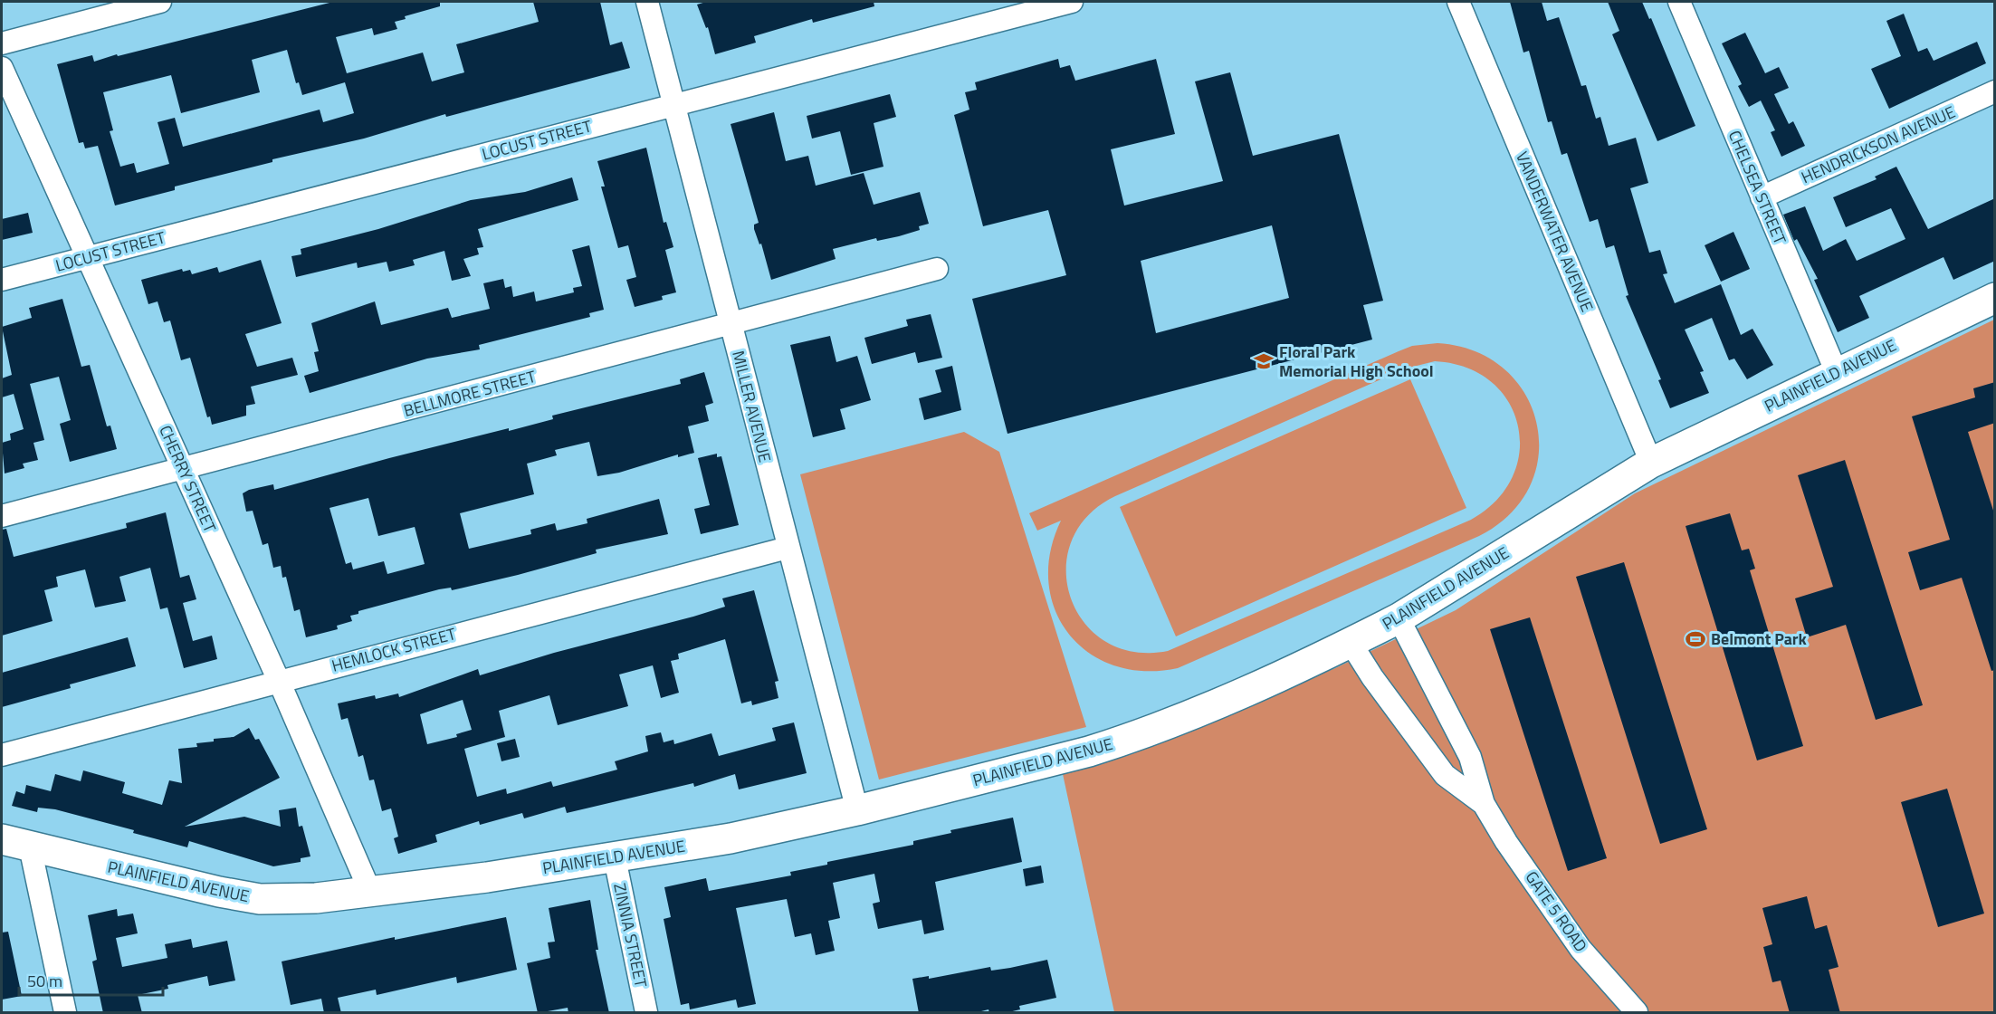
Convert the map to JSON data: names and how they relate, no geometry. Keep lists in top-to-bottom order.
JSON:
{
  "streets": {
    "main road": ["PLAINFIELD AVENUE"],
    "street": [
      "LOCUST STREET",
      "HENDRICKSON AVENUE",
      "CHELSEA STREET",
      "VANDERWATER AVENUE",
      "BELLMORE STREET",
      "MILLER AVENUE",
      "CHERRY STREET",
      "HEMLOCK STREET",
      "GATE 5 ROAD",
      "ZINNIA STREET"
    ]
  },
  "crossings": [
    ["LOCUST STREET", "MILLER AVENUE"],
    ["LOCUST STREET", "CHERRY STREET"],
    ["HENDRICKSON AVENUE", "CHELSEA STREET"],
    ["CHELSEA STREET", "PLAINFIELD AVENUE"],
    ["VANDERWATER AVENUE", "PLAINFIELD AVENUE"],
    ["PLAINFIELD AVENUE", "MILLER AVENUE"],
    ["PLAINFIELD AVENUE", "CHERRY STREET"],
    ["PLAINFIELD AVENUE", "GATE 5 ROAD"],
    ["PLAINFIELD AVENUE", "ZINNIA STREET"],
    ["BELLMORE STREET", "MILLER AVENUE"],
    ["BELLMORE STREET", "CHERRY STREET"],
    ["MILLER AVENUE", "HEMLOCK STREET"],
    ["CHERRY STREET", "HEMLOCK STREET"]
  ],
  "places": {
    "school or university": ["Floral Park Memorial High School"],
    "sports": ["Belmont Park"]
  },
  "scale_bar": "50 m"
}
